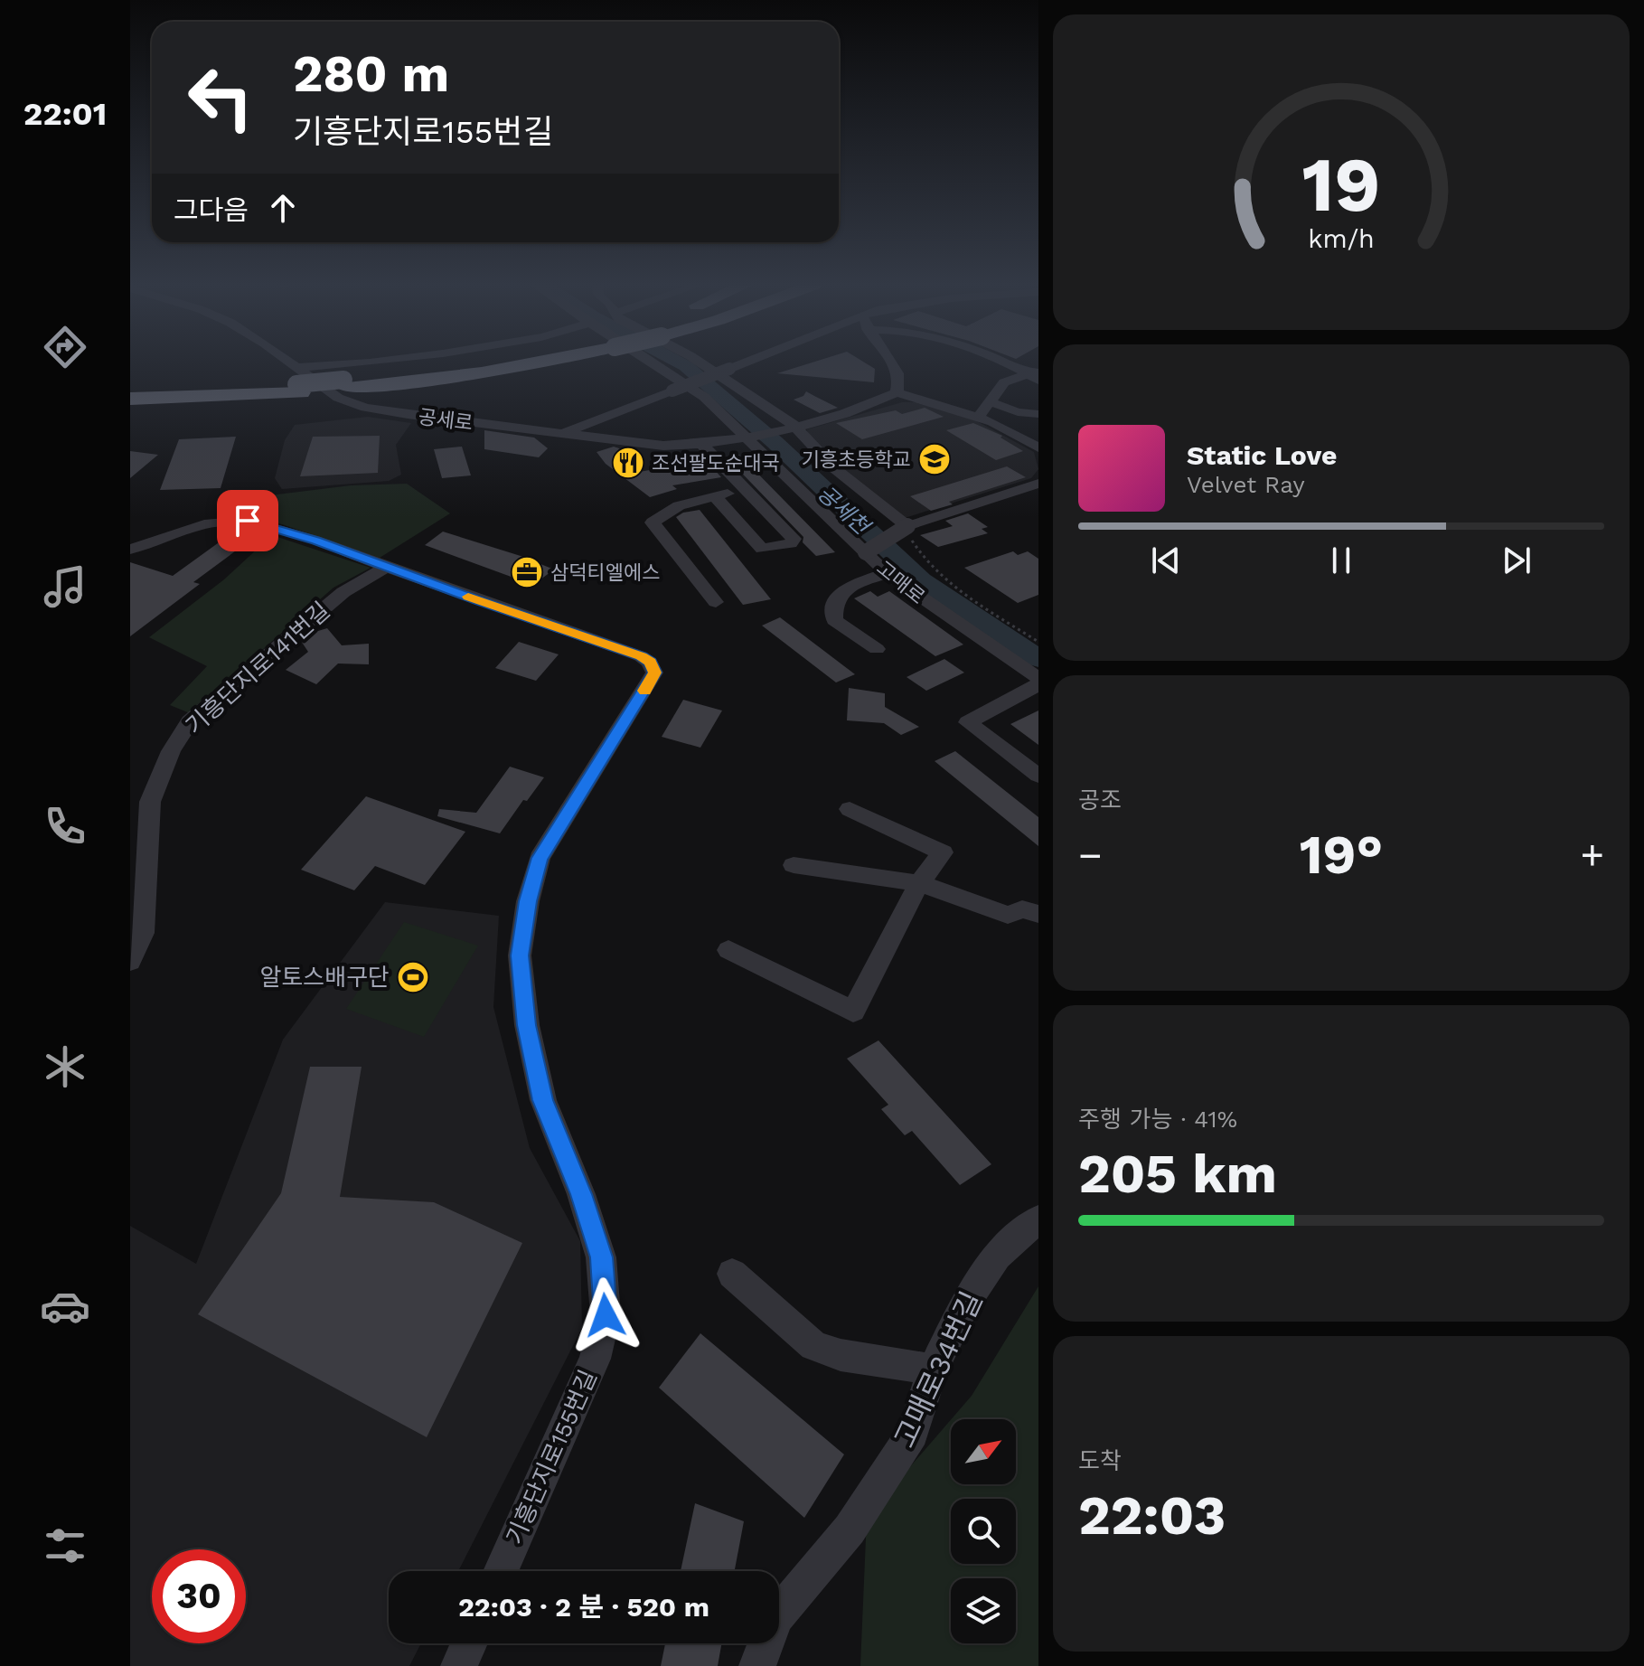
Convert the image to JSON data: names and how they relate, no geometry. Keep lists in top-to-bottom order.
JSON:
{
  "streets": {
    "street": [
      "공세로",
      "고매로",
      "기흥단지로141번길",
      "고매로34번길",
      "기흥단지로155번길"
    ]
  },
  "crossings": [
    ["공세로", "고매로"],
    ["기흥단지로141번길", "기흥단지로155번길"]
  ],
  "water": ["공세천"],
  "places": {
    "school or university": ["기흥초등학교"],
    "restaurant": ["조선팔도순대국"],
    "office": ["삼덕티엘에스"],
    "sports": ["알토스배구단"]
  },
  "north": "top right",
  "page": {
    "tabs": "22:01",
    "turn": ["280 m", "기흥단지로155번길"],
    "then": "그다음",
    "song": ["Static Love", "Velvet Ray"],
    "tile": [
      "공조",
      ["주행 가능 · 41%", "205 km"],
      ["도착", "22:03"]
    ],
    "heat": ["−", "19°", "+"],
    "limit": "30",
    "trip": "22:03 · 2 분 · 520 m",
    "gauge": ["19", "km/h"]
  }
}
